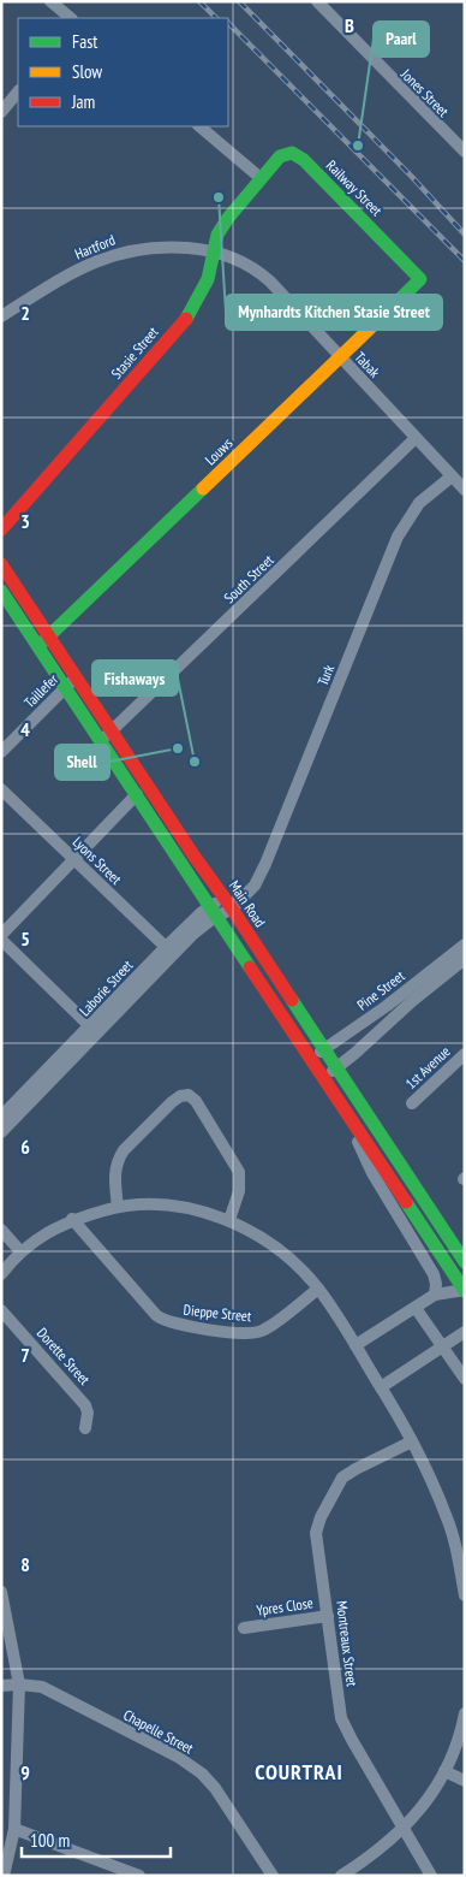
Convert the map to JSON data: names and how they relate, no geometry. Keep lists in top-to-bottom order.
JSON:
{
  "streets": {
    "main road": [
      "Railway Street",
      "Stasie Street",
      "Louws",
      "Main Road"
    ],
    "street": [
      "Jones Street",
      "Hartford",
      "Tabak",
      "South Street",
      "Turk",
      "Taillefer",
      "Lyons Street",
      "Laborie Street",
      "Pine Street",
      "1st Avenue",
      "Dieppe Street",
      "Dorette Street",
      "Ypres Close",
      "Montreaux Street",
      "Chapelle Street"
    ]
  },
  "crossings": [
    ["Railway Street", "Stasie Street"],
    ["Railway Street", "Louws"],
    ["Hartford", "Stasie Street"],
    ["Hartford", "Tabak"],
    ["Stasie Street", "Tabak"],
    ["Tabak", "Louws"],
    ["Tabak", "South Street"],
    ["Tabak", "Turk"],
    ["Louws", "Main Road"],
    ["South Street", "Main Road"],
    ["Turk", "Main Road"],
    ["Turk", "Laborie Street"],
    ["Taillefer", "Main Road"],
    ["Lyons Street", "Laborie Street"],
    ["Main Road", "Laborie Street"],
    ["Main Road", "Pine Street"],
    ["Ypres Close", "Montreaux Street"]
  ],
  "districts": ["COURTRAI"],
  "places": [
    "Paarl",
    "Mynhardts Kitchen Stasie Street",
    "Shell",
    "Fishaways"
  ],
  "legend": ["Fast", "Slow", "Jam"],
  "scale_bar": "100 m",
  "grid": {
    "columns": ["B"],
    "rows": [
      "2",
      "3",
      "4",
      "5",
      "6",
      "7",
      "8",
      "9"
    ]
  }
}
